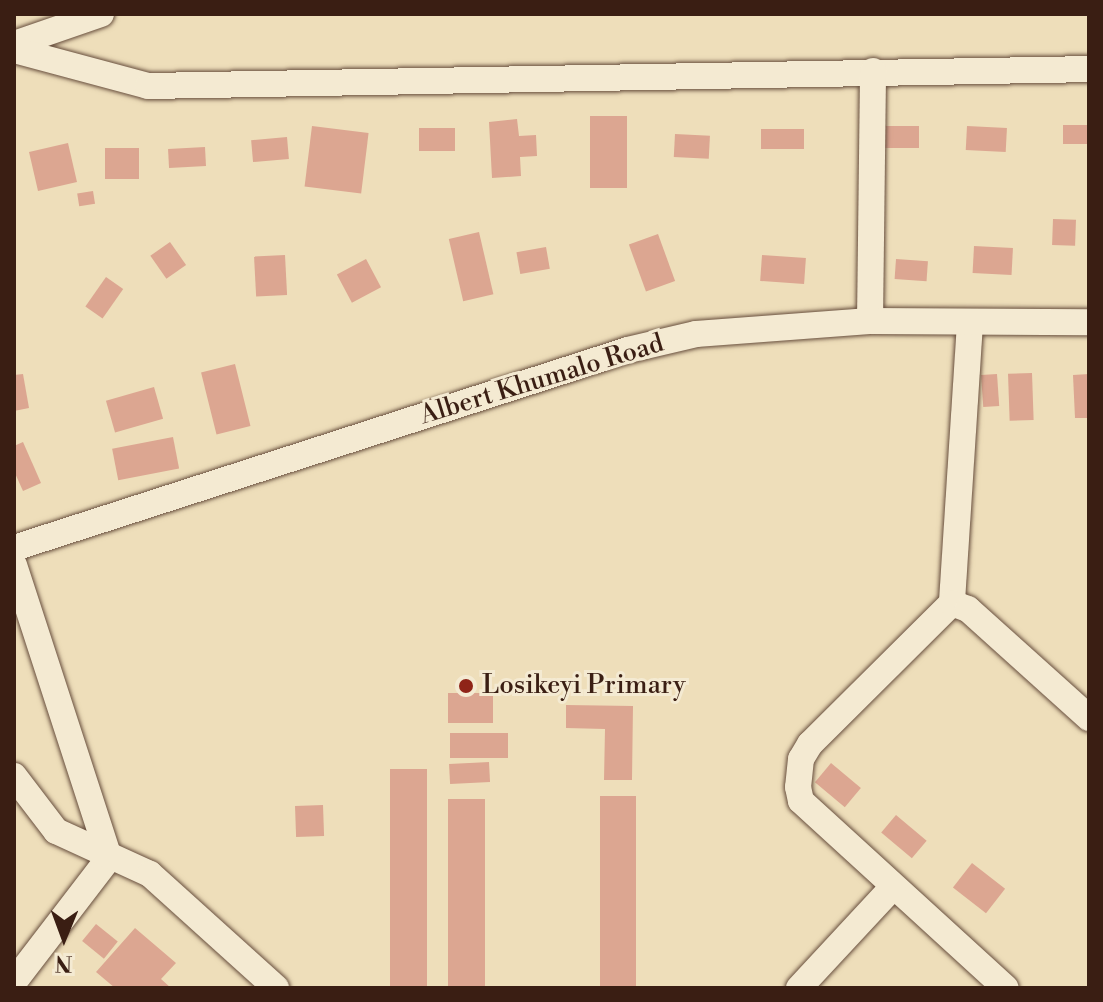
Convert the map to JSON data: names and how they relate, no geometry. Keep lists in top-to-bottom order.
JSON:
{
  "streets": {
    "street": ["Albert Khumalo Road"]
  },
  "places": ["Losikeyi Primary"],
  "north": "bottom"
}
